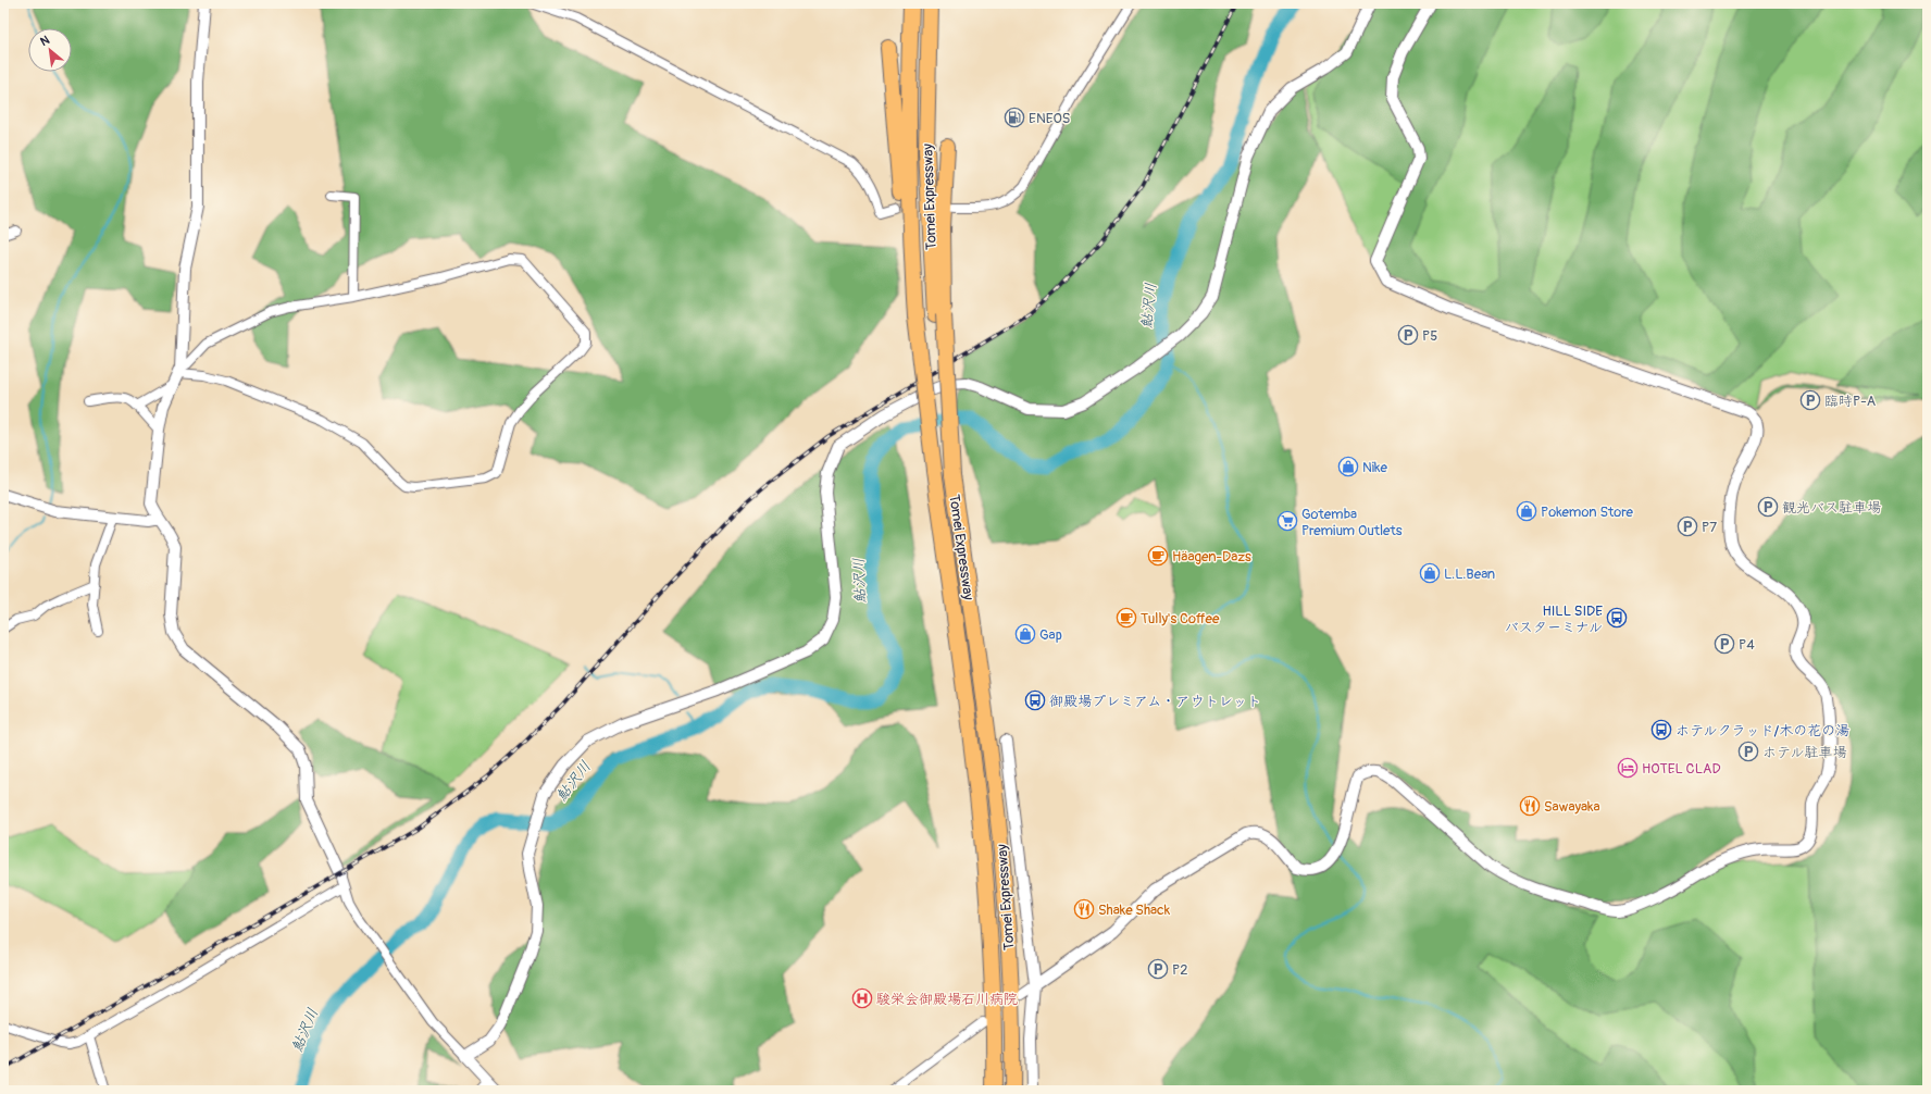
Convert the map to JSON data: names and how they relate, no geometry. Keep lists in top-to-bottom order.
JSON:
{
  "streets": {
    "highway": ["Tomei Expressway"]
  },
  "water": ["鮎沢川"],
  "places": {
    "fuel station": ["ENEOS"],
    "parking": [
      "P5",
      "臨時P-A",
      "観光バス駐車場",
      "P7",
      "P4",
      "ホテル駐車場",
      "P2"
    ],
    "shop": [
      "Nike",
      "Pokemon Store",
      "L.L.Bean",
      "Gap"
    ],
    "supermarket": ["Gotemba Premium Outlets"],
    "cafe": ["Häagen-Dazs", "Tully's Coffee"],
    "bus stop": ["HILL SIDE バスターミナル", "御殿場プレミアム・アウトレット", "ホテルクラッド/木の花の湯"],
    "hotel": ["HOTEL CLAD"],
    "restaurant": ["Sawayaka", "Shake Shack"],
    "hospital": ["駿栄会御殿場石川病院"]
  },
  "north": "top left"
}
